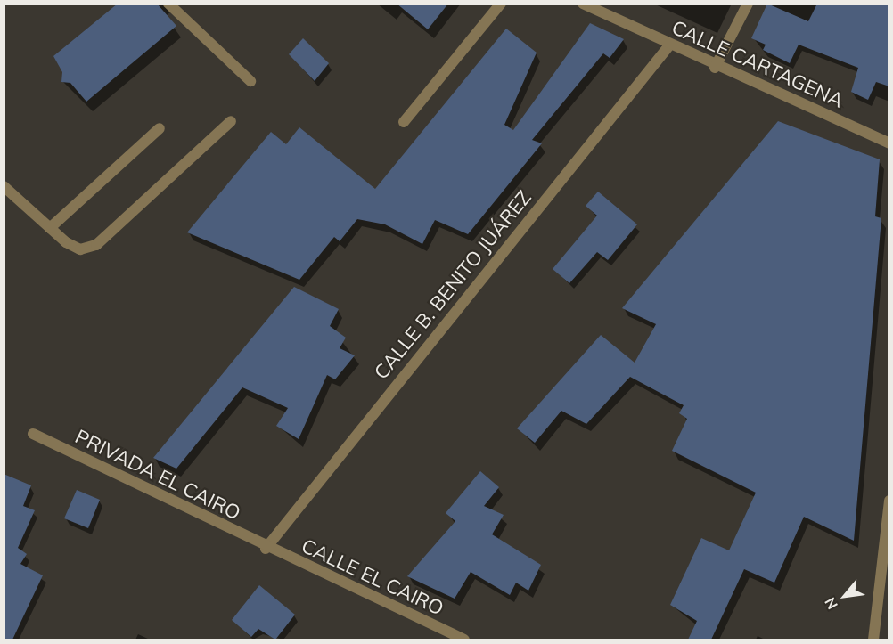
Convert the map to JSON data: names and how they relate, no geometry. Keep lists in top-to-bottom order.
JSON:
{
  "streets": {
    "street": [
      "CALLE CARTAGENA",
      "CALLE B. BENITO JUÁREZ",
      "PRIVADA EL CAIRO",
      "CALLE EL CAIRO"
    ]
  },
  "crossings": [
    ["CALLE CARTAGENA", "CALLE B. BENITO JUÁREZ"],
    ["CALLE B. BENITO JUÁREZ", "PRIVADA EL CAIRO"],
    ["CALLE B. BENITO JUÁREZ", "CALLE EL CAIRO"],
    ["PRIVADA EL CAIRO", "CALLE EL CAIRO"]
  ],
  "north": "bottom left"
}
